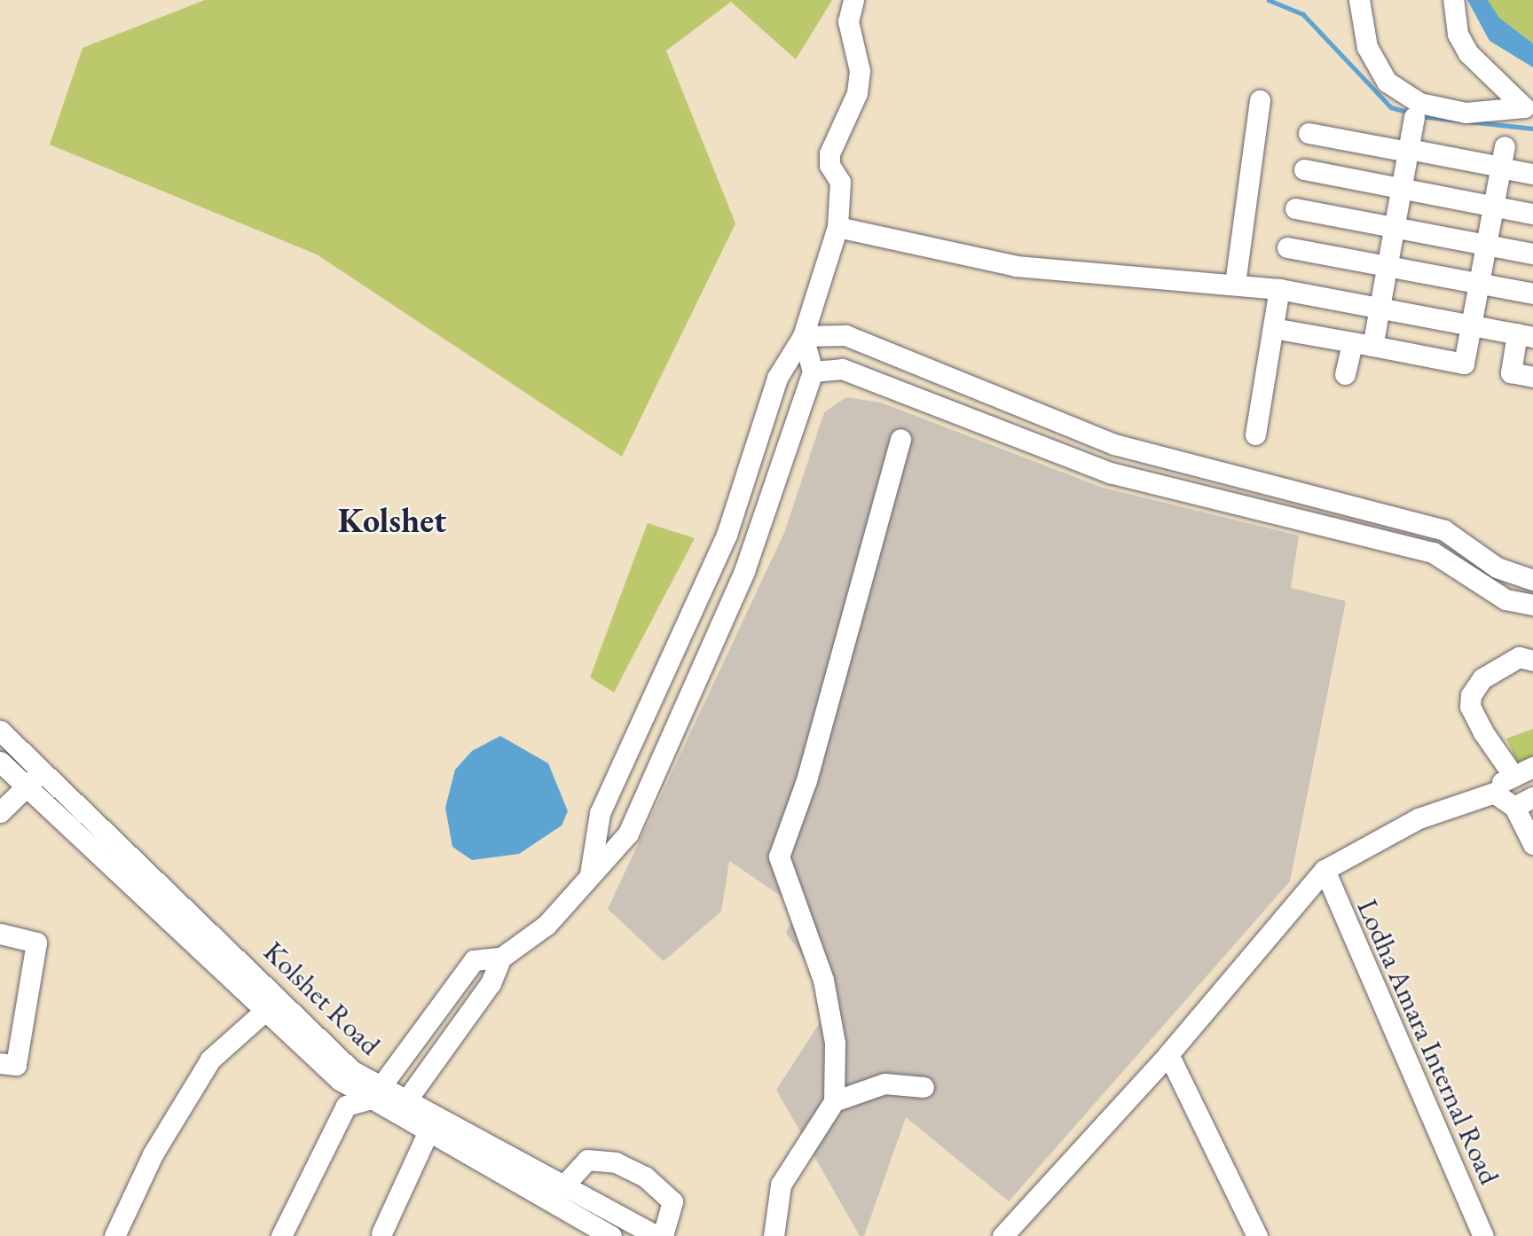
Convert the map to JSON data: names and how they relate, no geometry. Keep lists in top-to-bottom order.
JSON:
{
  "streets": {
    "street": ["Kolshet Road", "Lodha Amara Internal Road"]
  },
  "districts": ["Kolshet"]
}
